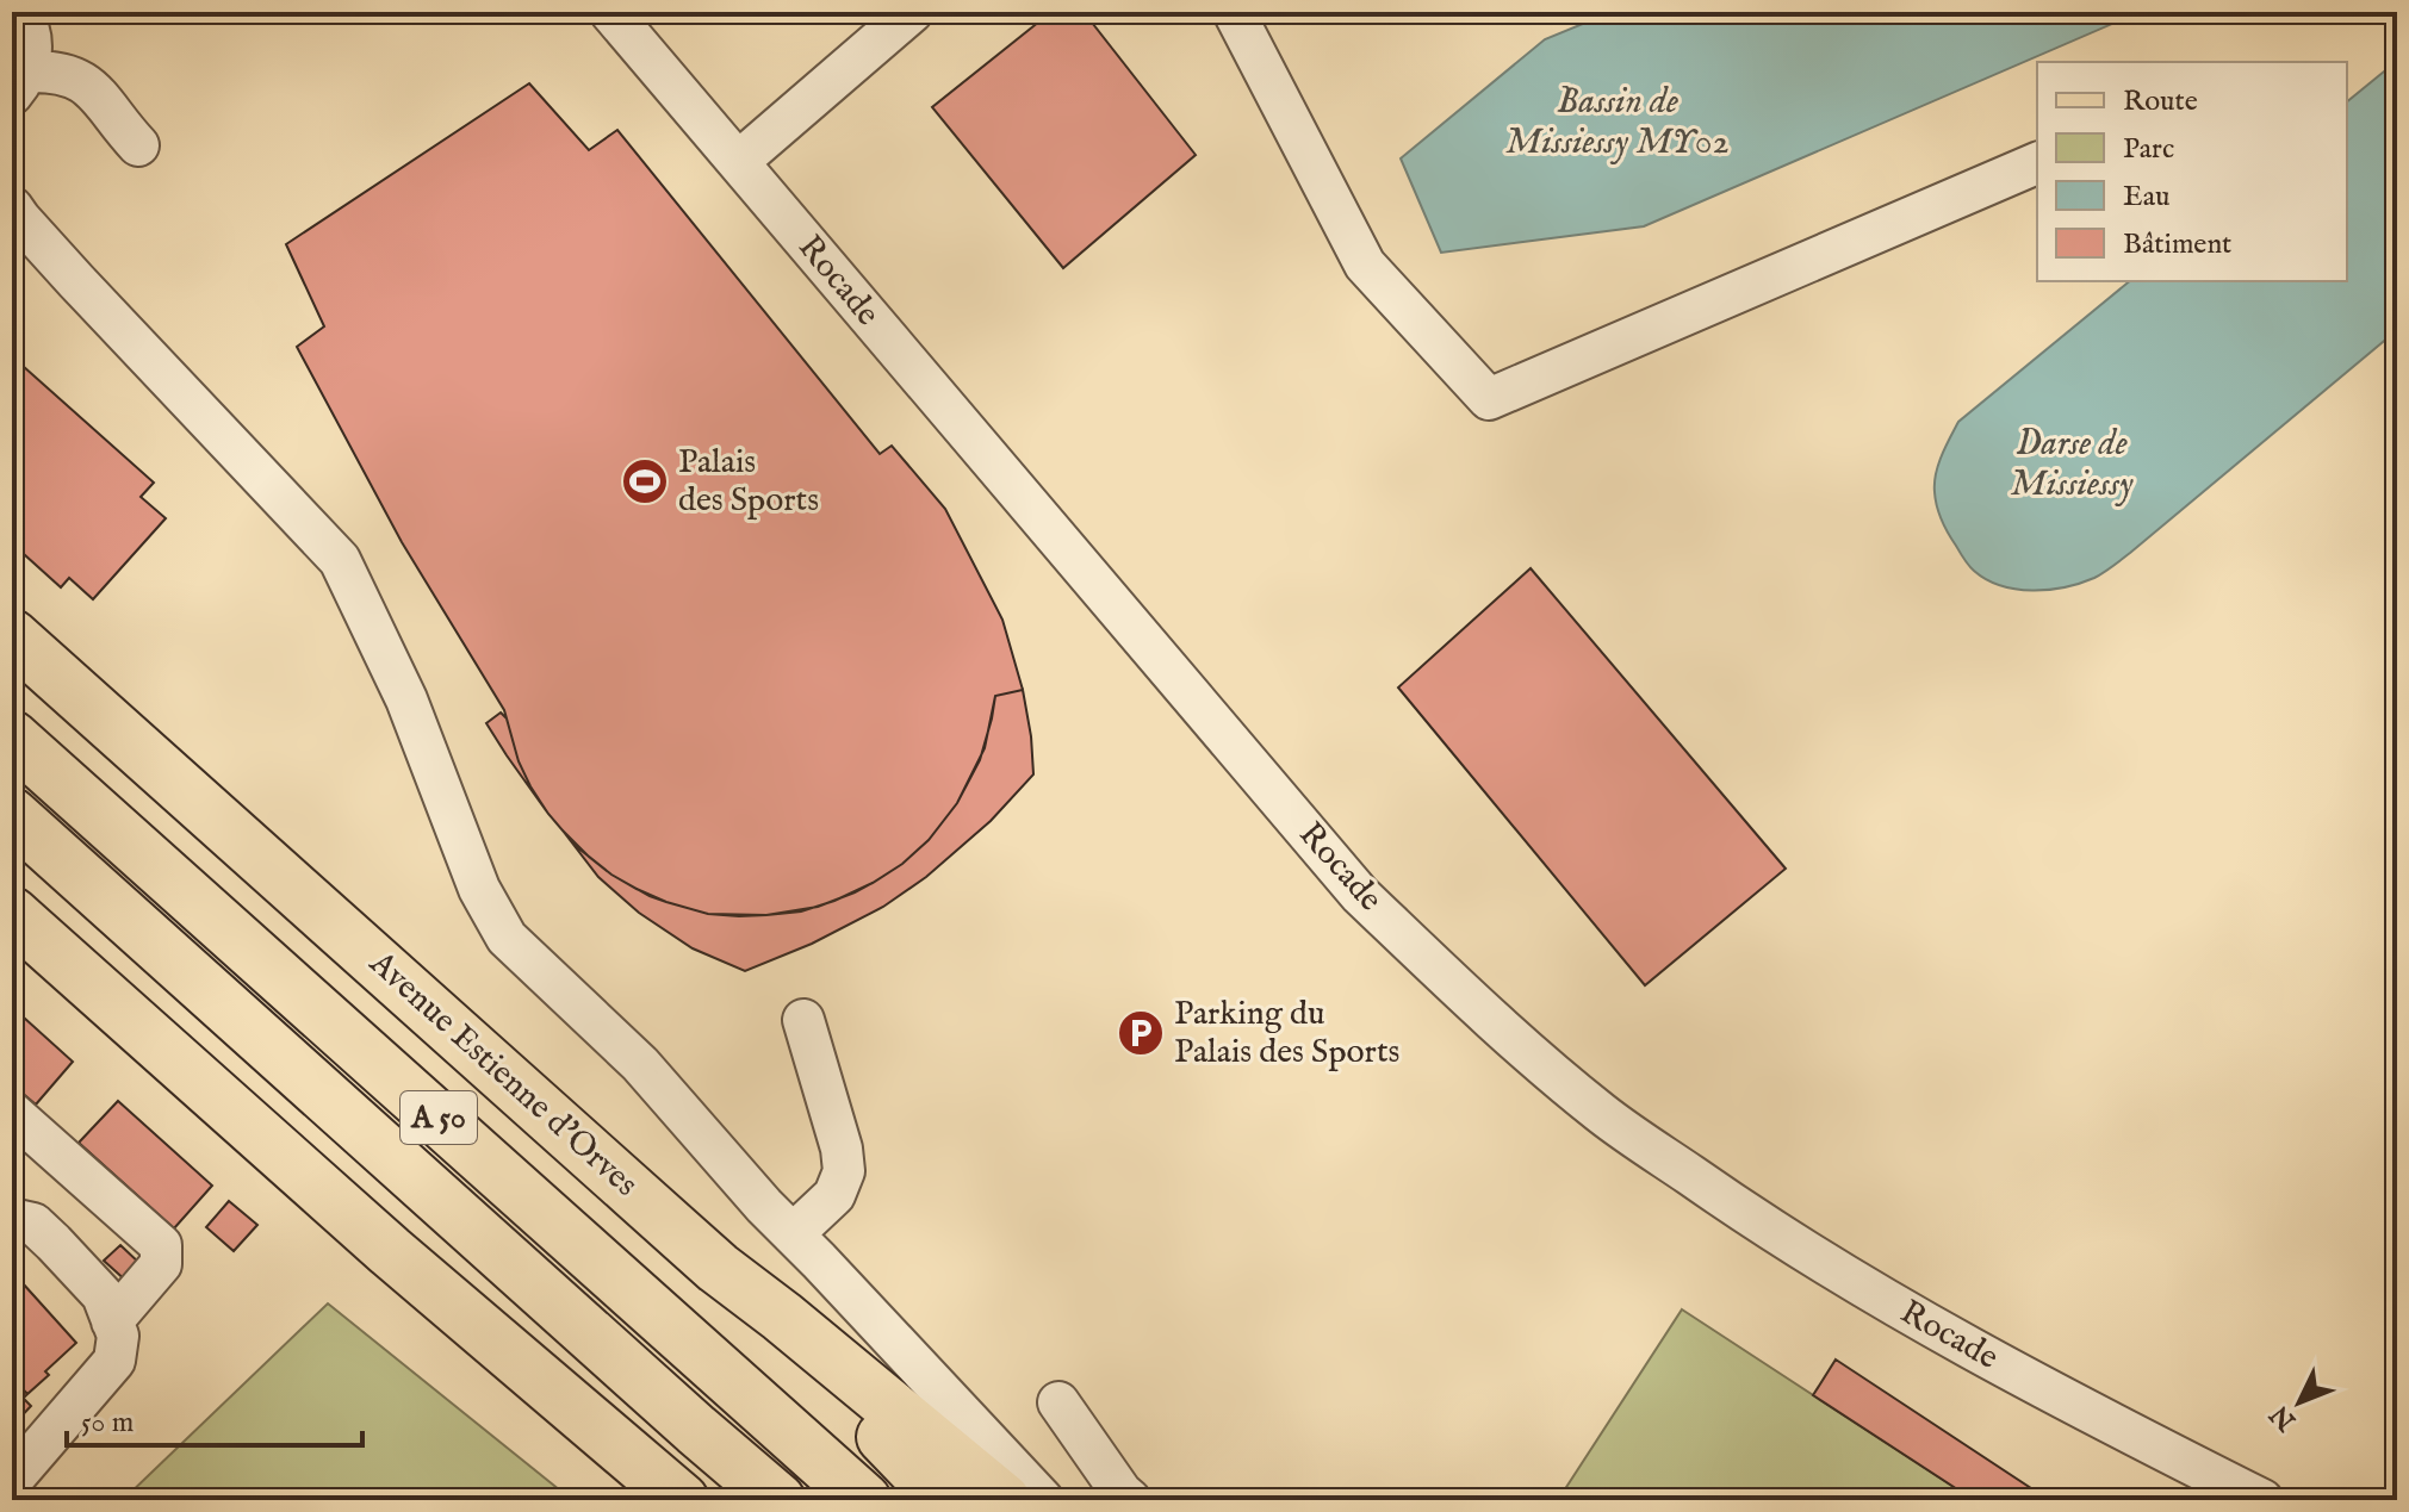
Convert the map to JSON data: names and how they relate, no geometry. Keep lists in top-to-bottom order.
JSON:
{
  "streets": {
    "main road": ["Avenue Estienne d'Orves", "A 50"],
    "street": ["Rocade"]
  },
  "water": ["Bassin de Missiessy MY02", "Darse de Missiessy"],
  "places": {
    "sports": ["Palais des Sports"],
    "parking": ["Parking du Palais des Sports"]
  },
  "legend": [
    "Route",
    "Parc",
    "Eau",
    "Bâtiment"
  ],
  "scale_bar": "50 m",
  "north": "bottom left"
}
